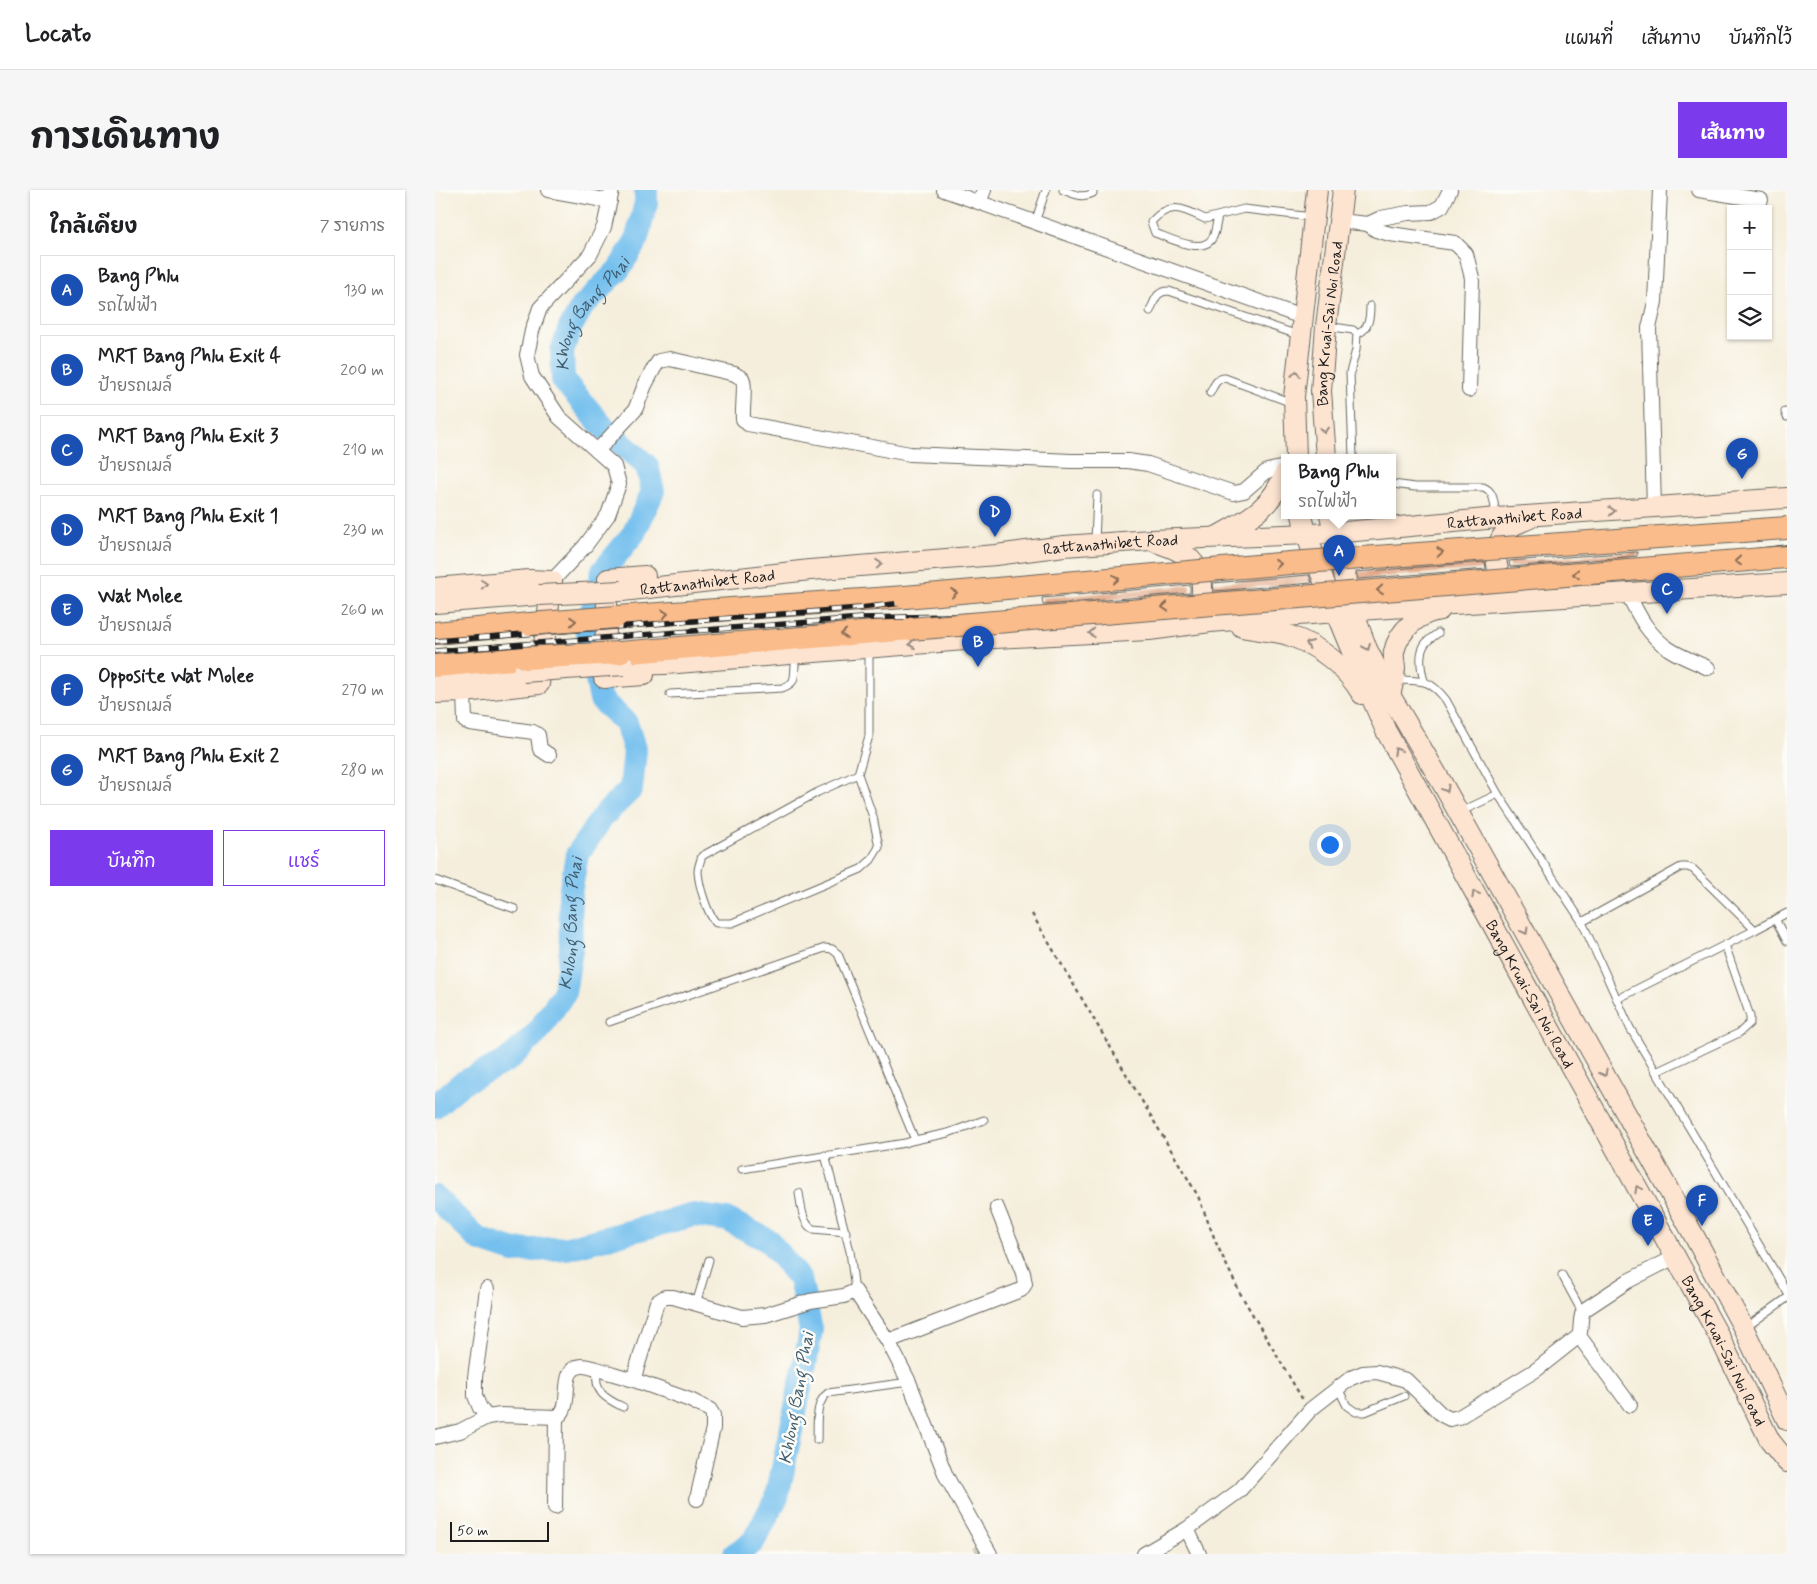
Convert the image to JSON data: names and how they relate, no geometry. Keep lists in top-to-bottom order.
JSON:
{
  "streets": {
    "main road": ["Bang Kruai-Sai Noi Road", "Rattanathibet Road"]
  },
  "crossings": [
    ["Bang Kruai-Sai Noi Road", "Rattanathibet Road"]
  ],
  "water": ["Khlong Bang Phai"],
  "scale_bar": "50 m",
  "page": {
    "header": "Locato",
    "nav": ["แผนที่", "เส้นทาง", "บันทึกไว้"],
    "title": "การเดินทาง",
    "buttons": [
      "เส้นทาง",
      ["บันทึก", "แชร์"]
    ],
    "heading": ["ใกล้เคียง", "7 รายการ"],
    "map_buttons": ["+", "−"],
    "list": [
      {
        "mark": "A",
        "name": "Bang Phlu",
        "note": "รถไฟฟ้า",
        "value": "130 m"
      },
      {
        "mark": "B",
        "name": "MRT Bang Phlu Exit 4",
        "note": "ป้ายรถเมล์",
        "value": "200 m"
      },
      {
        "mark": "C",
        "name": "MRT Bang Phlu Exit 3",
        "note": "ป้ายรถเมล์",
        "value": "210 m"
      },
      {
        "mark": "D",
        "name": "MRT Bang Phlu Exit 1",
        "note": "ป้ายรถเมล์",
        "value": "230 m"
      },
      {
        "mark": "E",
        "name": "Wat Molee",
        "note": "ป้ายรถเมล์",
        "value": "260 m"
      },
      {
        "mark": "F",
        "name": "Opposite Wat Molee",
        "note": "ป้ายรถเมล์",
        "value": "270 m"
      },
      {
        "mark": "G",
        "name": "MRT Bang Phlu Exit 2",
        "note": "ป้ายรถเมล์",
        "value": "280 m"
      }
    ],
    "pins": [
      "G",
      "D",
      "A",
      "C",
      "B",
      "F",
      "E"
    ],
    "popup": ["Bang Phlu", "รถไฟฟ้า"],
    "scale": "50 m"
  }
}
